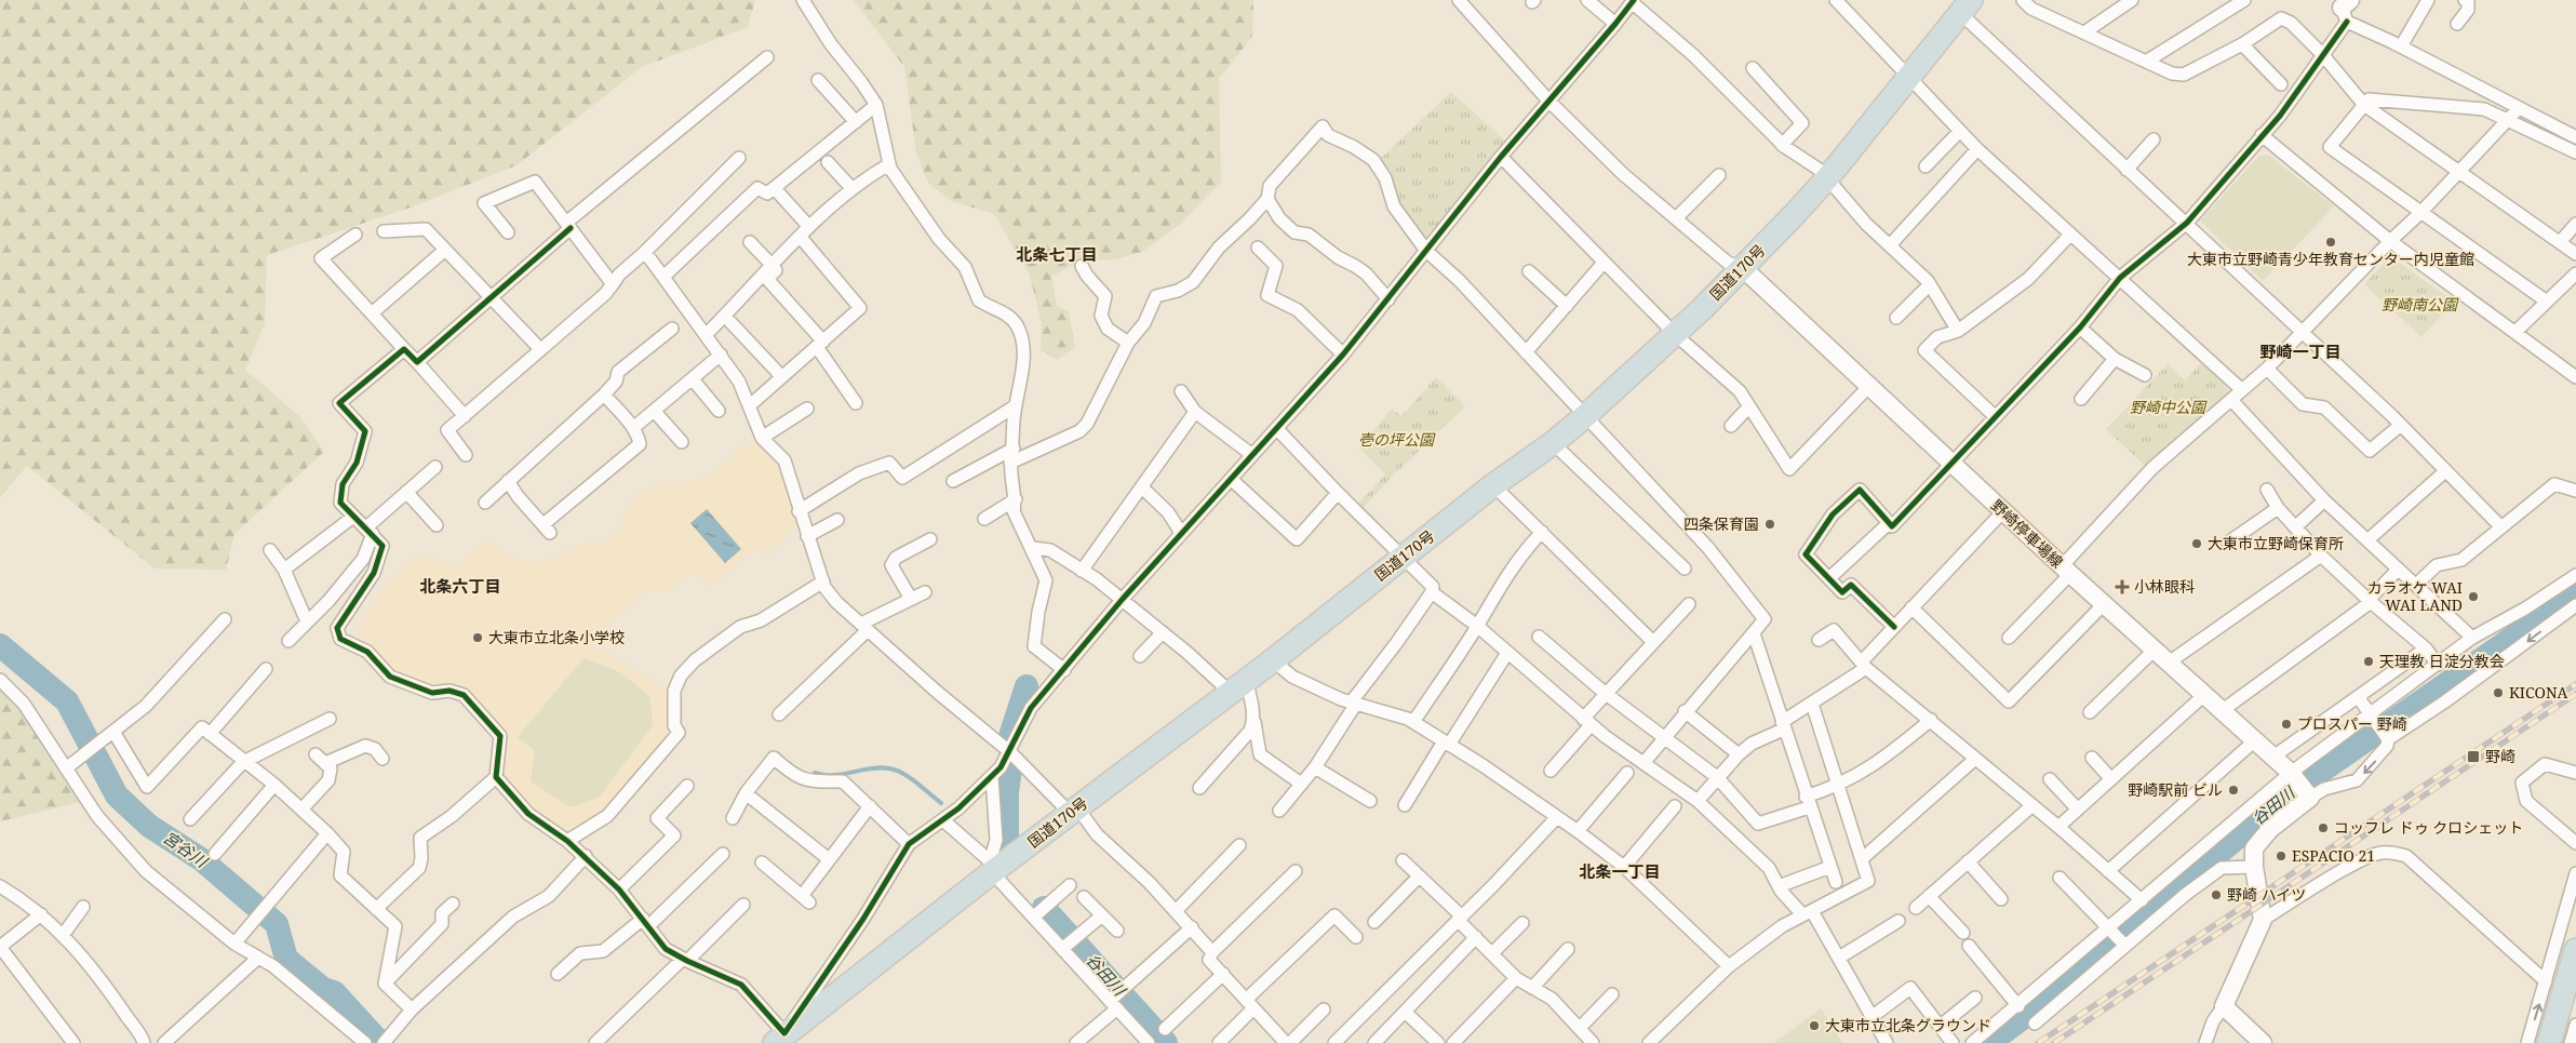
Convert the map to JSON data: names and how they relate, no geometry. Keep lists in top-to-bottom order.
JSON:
{
  "streets": {
    "highway": ["国道170号"],
    "main road": ["野崎停車場線"]
  },
  "crossings": [
    ["国道170号", "野崎停車場線"]
  ],
  "districts": [
    "北条七丁目",
    "野崎一丁目",
    "北条六丁目",
    "北条一丁目"
  ],
  "water": ["谷田川", "宮谷川"],
  "parks": ["野崎南公園", "野崎中公園", "壱の坪公園"],
  "places": {
    "other": [
      "大東市立野崎青少年教育センター内児童館",
      "四条保育園",
      "大東市立野崎保育所",
      "カラオケ WAI WAI LAND",
      "大東市立北条小学校",
      "天理教 日淀分教会",
      "KICONA",
      "プロスパー 野崎",
      "野崎駅前 ビル",
      "コッフレ ドゥ クロシェット",
      "ESPACIO 21",
      "野崎 ハイツ",
      "大東市立北条グラウンド"
    ],
    "health": ["小林眼科"],
    "transit": ["野崎"]
  }
}
